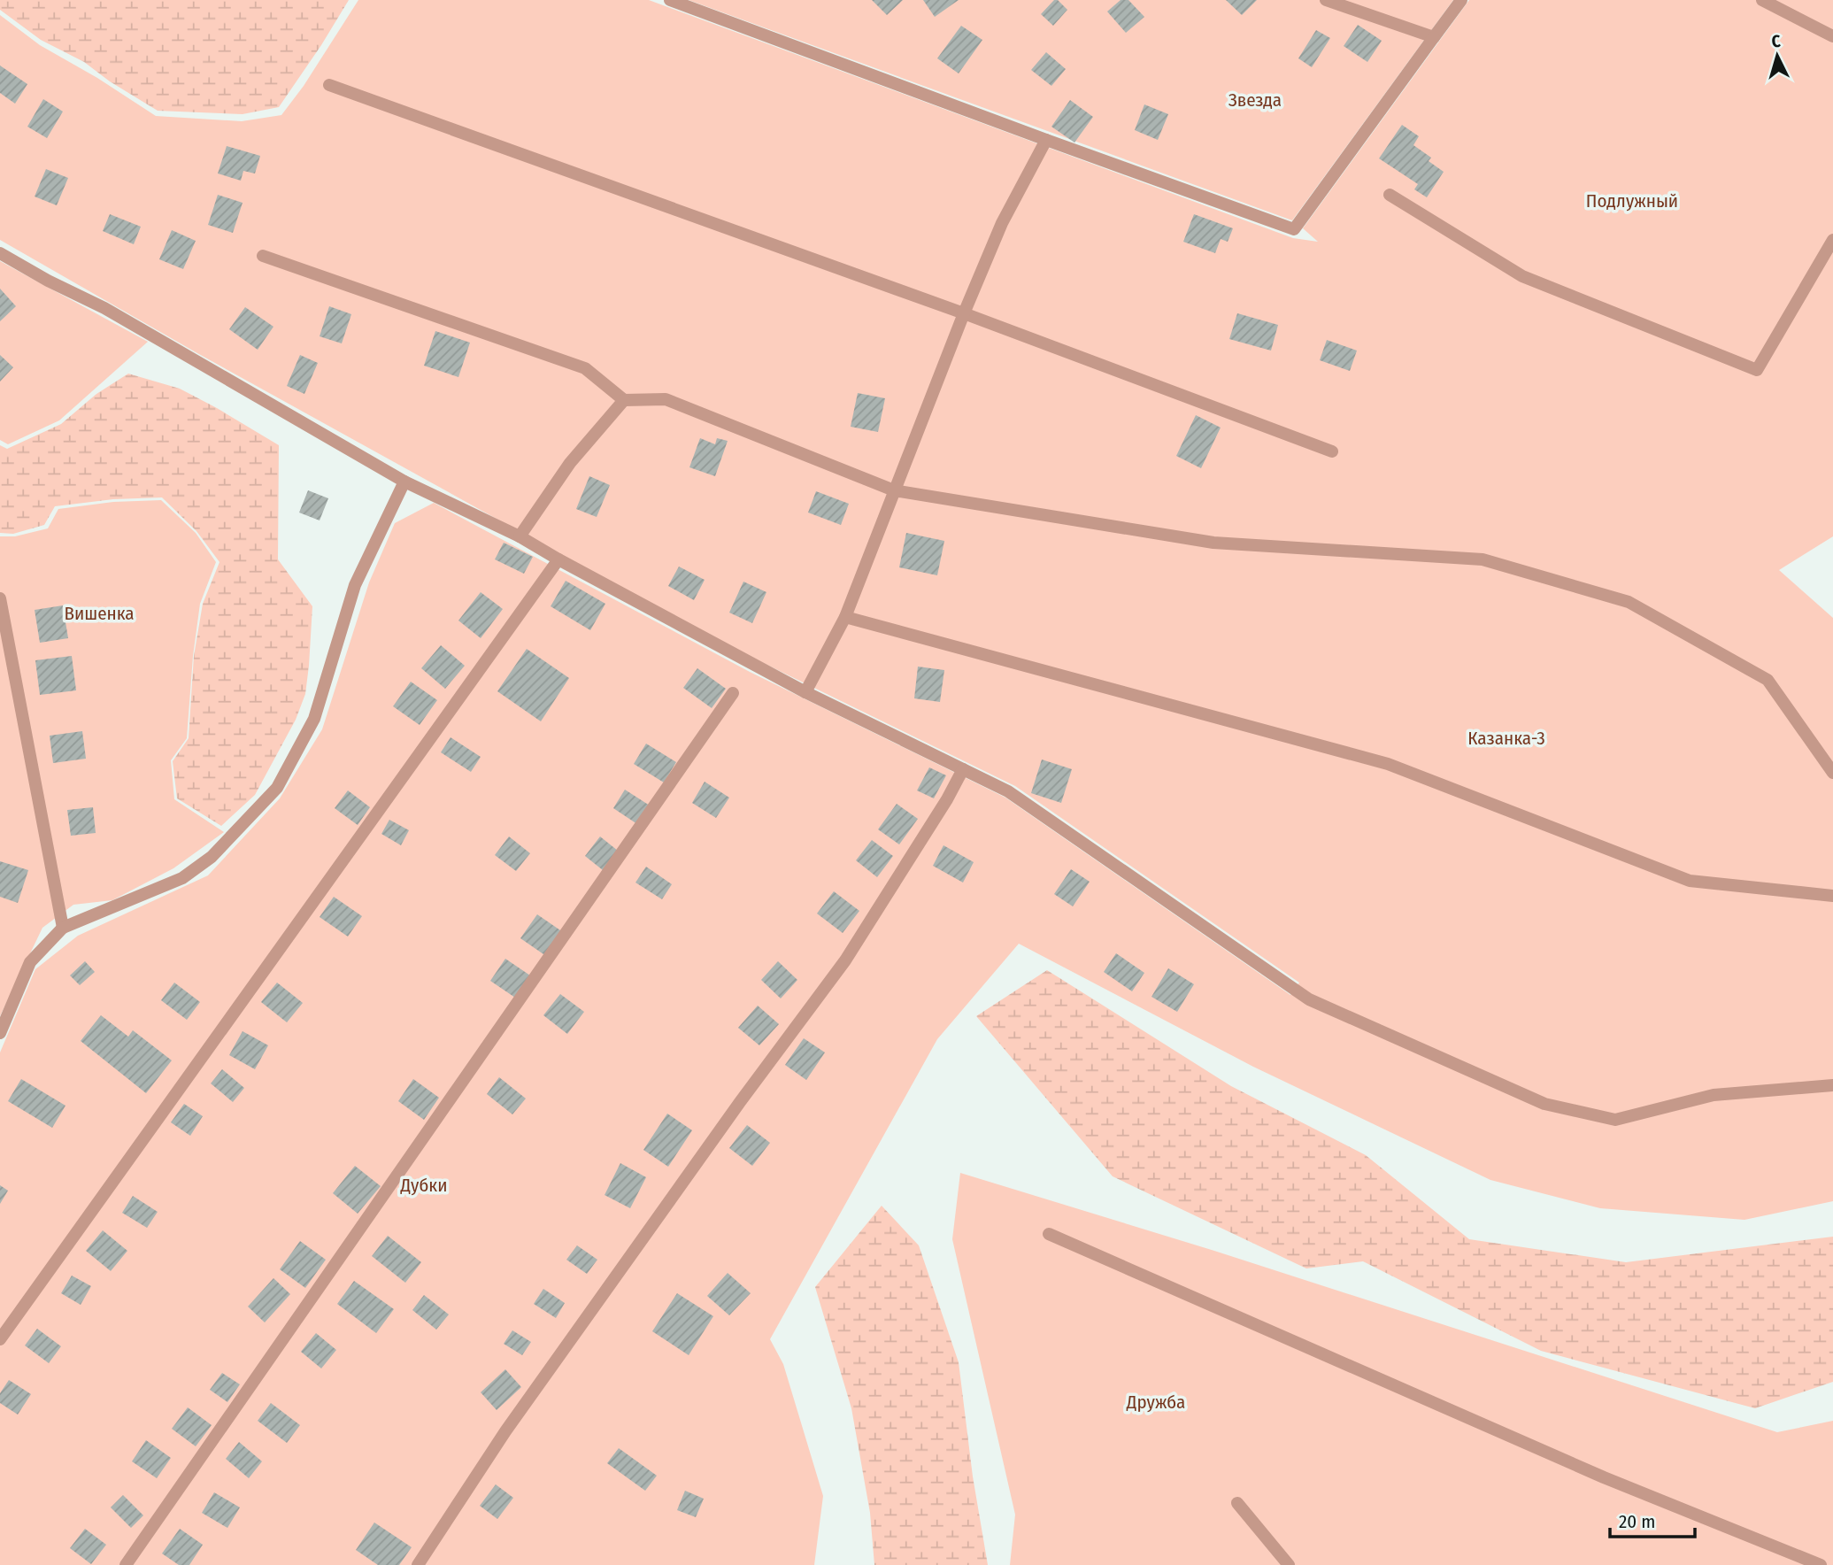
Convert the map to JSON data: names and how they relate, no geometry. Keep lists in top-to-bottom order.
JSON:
{
  "parks": [
    "Звезда",
    "Подлужный",
    "Вишенка",
    "Казанка-3",
    "Дубки",
    "Дружба"
  ],
  "scale_bar": "20 m",
  "north": "top"
}
